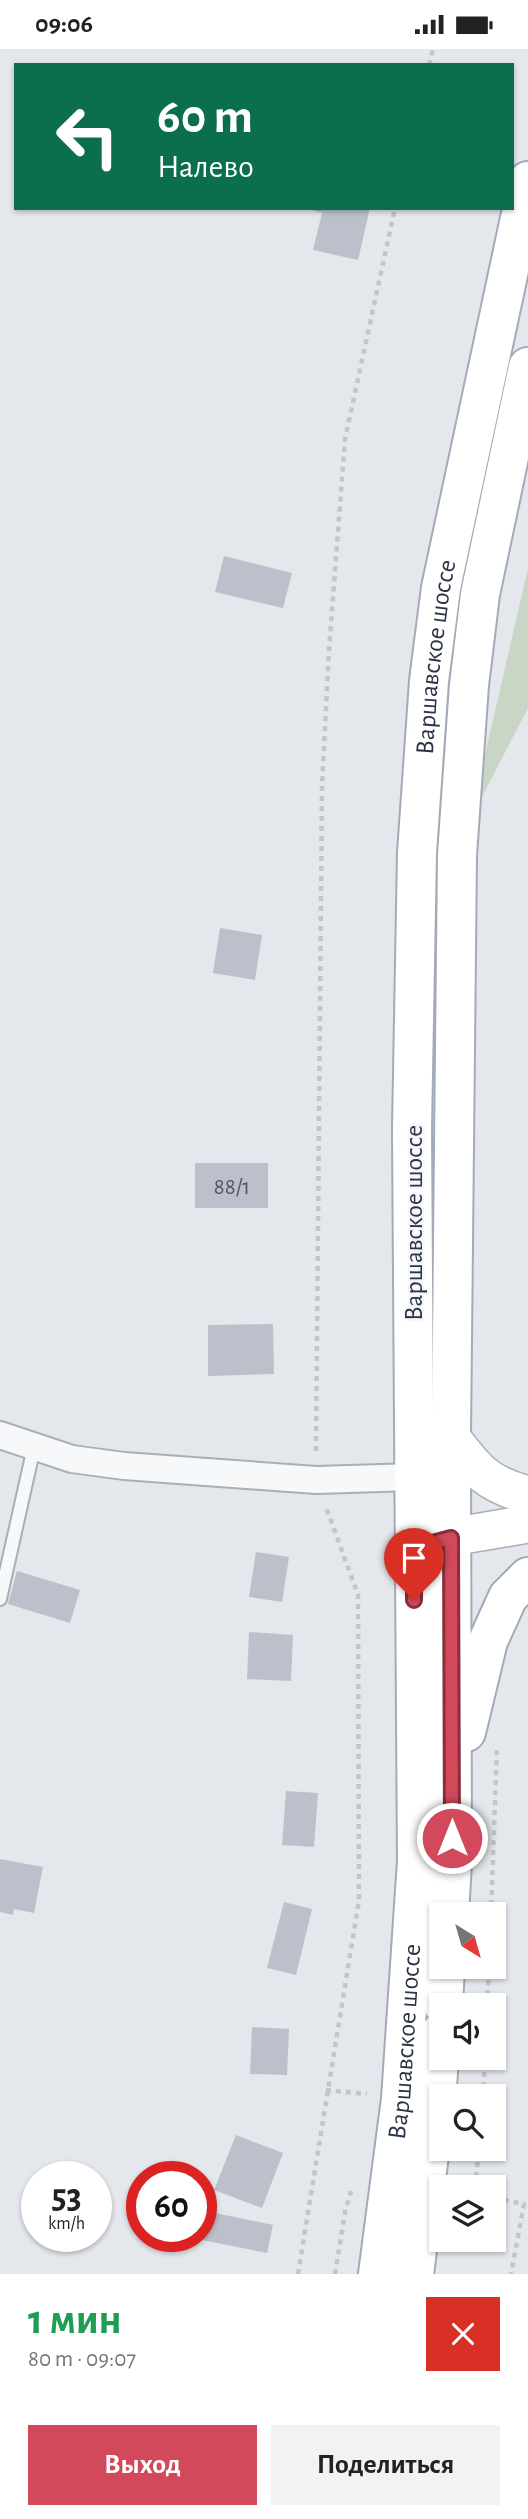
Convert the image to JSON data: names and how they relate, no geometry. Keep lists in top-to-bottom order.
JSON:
{
  "streets": {
    "main road": ["Варшавское шоссе"]
  },
  "house_numbers": ["88/1"],
  "north": "bottom right",
  "page": {
    "status": "09:06",
    "turn": ["60 m", "Налево"],
    "speed": "53 km/h",
    "limit": "60",
    "heading": ["1 мин", "80 m · 09:07"],
    "buttons": ["Выход", "Поделиться"]
  }
}
